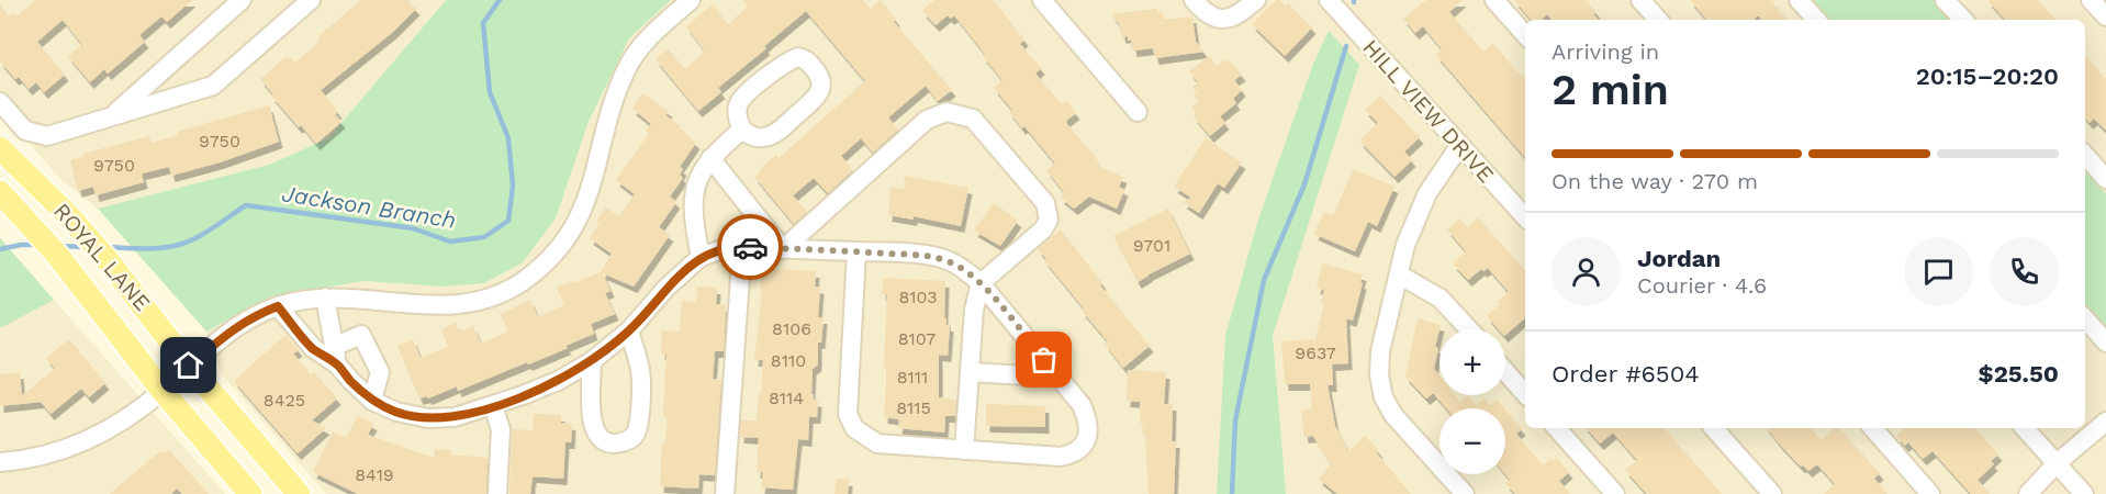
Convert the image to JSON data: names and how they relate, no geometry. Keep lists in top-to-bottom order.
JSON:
{
  "streets": {
    "main road": ["ROYAL LANE"],
    "street": ["HILL VIEW DRIVE"]
  },
  "water": ["Jackson Branch"],
  "house_numbers": [
    "9750",
    "9750",
    "9701",
    "8103",
    "8106",
    "8107",
    "9637",
    "8110",
    "8111",
    "8114",
    "8425",
    "8115",
    "8419"
  ],
  "page": {
    "heading": ["2 min", "Arriving in", "20:15–20:20"],
    "panel": [
      "Jordan",
      "Courier · 4.6",
      "Order #6504",
      "$25.50"
    ],
    "bar": "On the way · 270 m",
    "map_buttons": ["+", "−"]
  }
}
